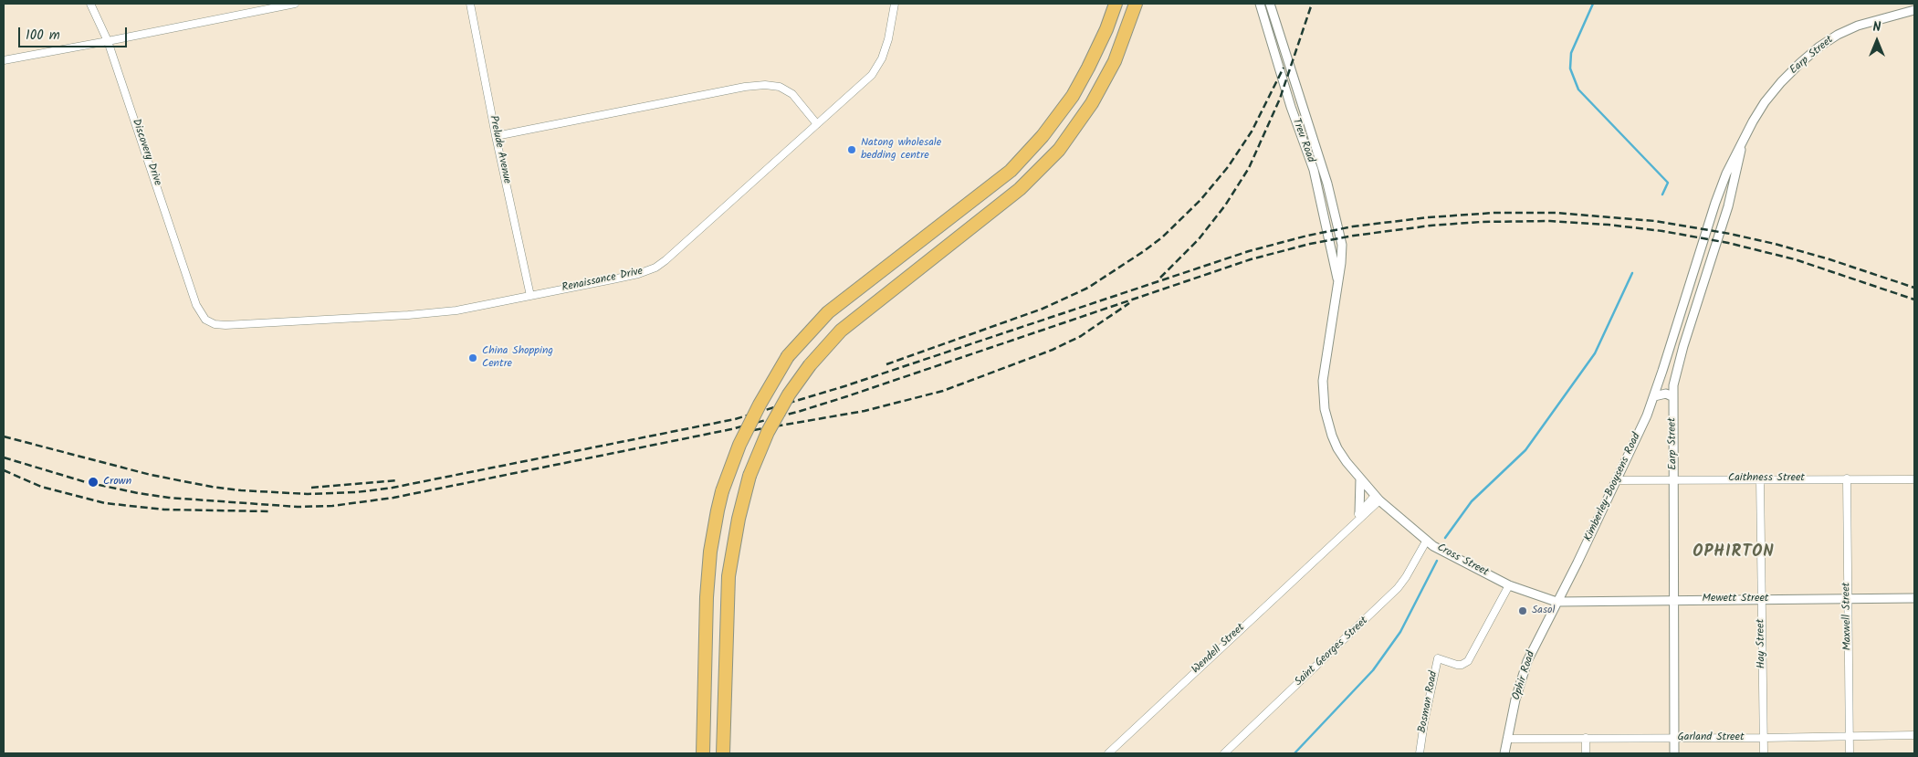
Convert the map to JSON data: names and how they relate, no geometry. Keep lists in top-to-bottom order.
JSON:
{
  "streets": {
    "street": [
      "Earp Street",
      "Treu Road",
      "Prelude Avenue",
      "Discovery Drive",
      "Renaissance Drive",
      "Caithness Street",
      "Kimberley-Booysens Road",
      "Cross Street",
      "Mewett Street",
      "Maxwell Street",
      "Hay Street",
      "Wendell Street",
      "Saint Georges Street",
      "Ophir Road",
      "Bosman Road",
      "Garland Street"
    ]
  },
  "crossings": [
    ["Earp Street", "Caithness Street"],
    ["Earp Street", "Kimberley-Booysens Road"],
    ["Earp Street", "Mewett Street"],
    ["Earp Street", "Garland Street"],
    ["Treu Road", "Cross Street"],
    ["Treu Road", "Wendell Street"],
    ["Prelude Avenue", "Renaissance Drive"],
    ["Discovery Drive", "Renaissance Drive"],
    ["Caithness Street", "Kimberley-Booysens Road"],
    ["Caithness Street", "Maxwell Street"],
    ["Caithness Street", "Hay Street"],
    ["Kimberley-Booysens Road", "Cross Street"],
    ["Kimberley-Booysens Road", "Mewett Street"],
    ["Kimberley-Booysens Road", "Ophir Road"],
    ["Cross Street", "Mewett Street"],
    ["Cross Street", "Wendell Street"],
    ["Cross Street", "Saint Georges Street"],
    ["Cross Street", "Ophir Road"],
    ["Cross Street", "Bosman Road"],
    ["Mewett Street", "Maxwell Street"],
    ["Mewett Street", "Hay Street"],
    ["Mewett Street", "Ophir Road"],
    ["Maxwell Street", "Garland Street"],
    ["Hay Street", "Garland Street"],
    ["Ophir Road", "Garland Street"]
  ],
  "districts": ["OPHIRTON"],
  "places": [
    "Natong wholesale bedding centre",
    "China Shopping Centre",
    "Crown",
    "Sasol"
  ],
  "scale_bar": "100 m",
  "north": "top"
}
